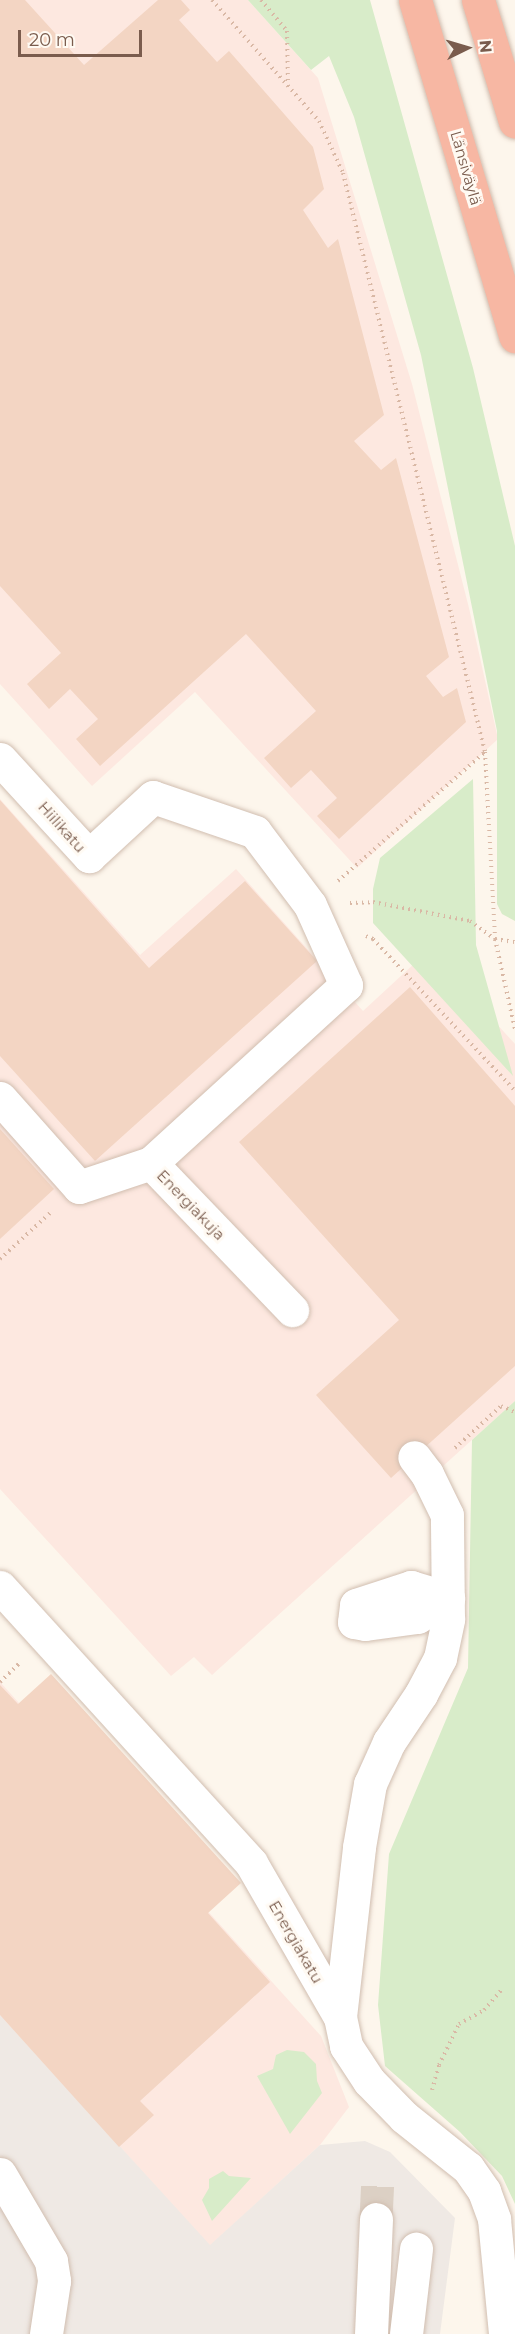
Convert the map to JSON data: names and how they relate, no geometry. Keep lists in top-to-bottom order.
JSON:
{
  "streets": {
    "highway": ["Länsiväylä"],
    "street": ["Hiilikatu", "Energiakuja", "Energiakatu"]
  },
  "scale_bar": "20 m",
  "north": "right"
}
